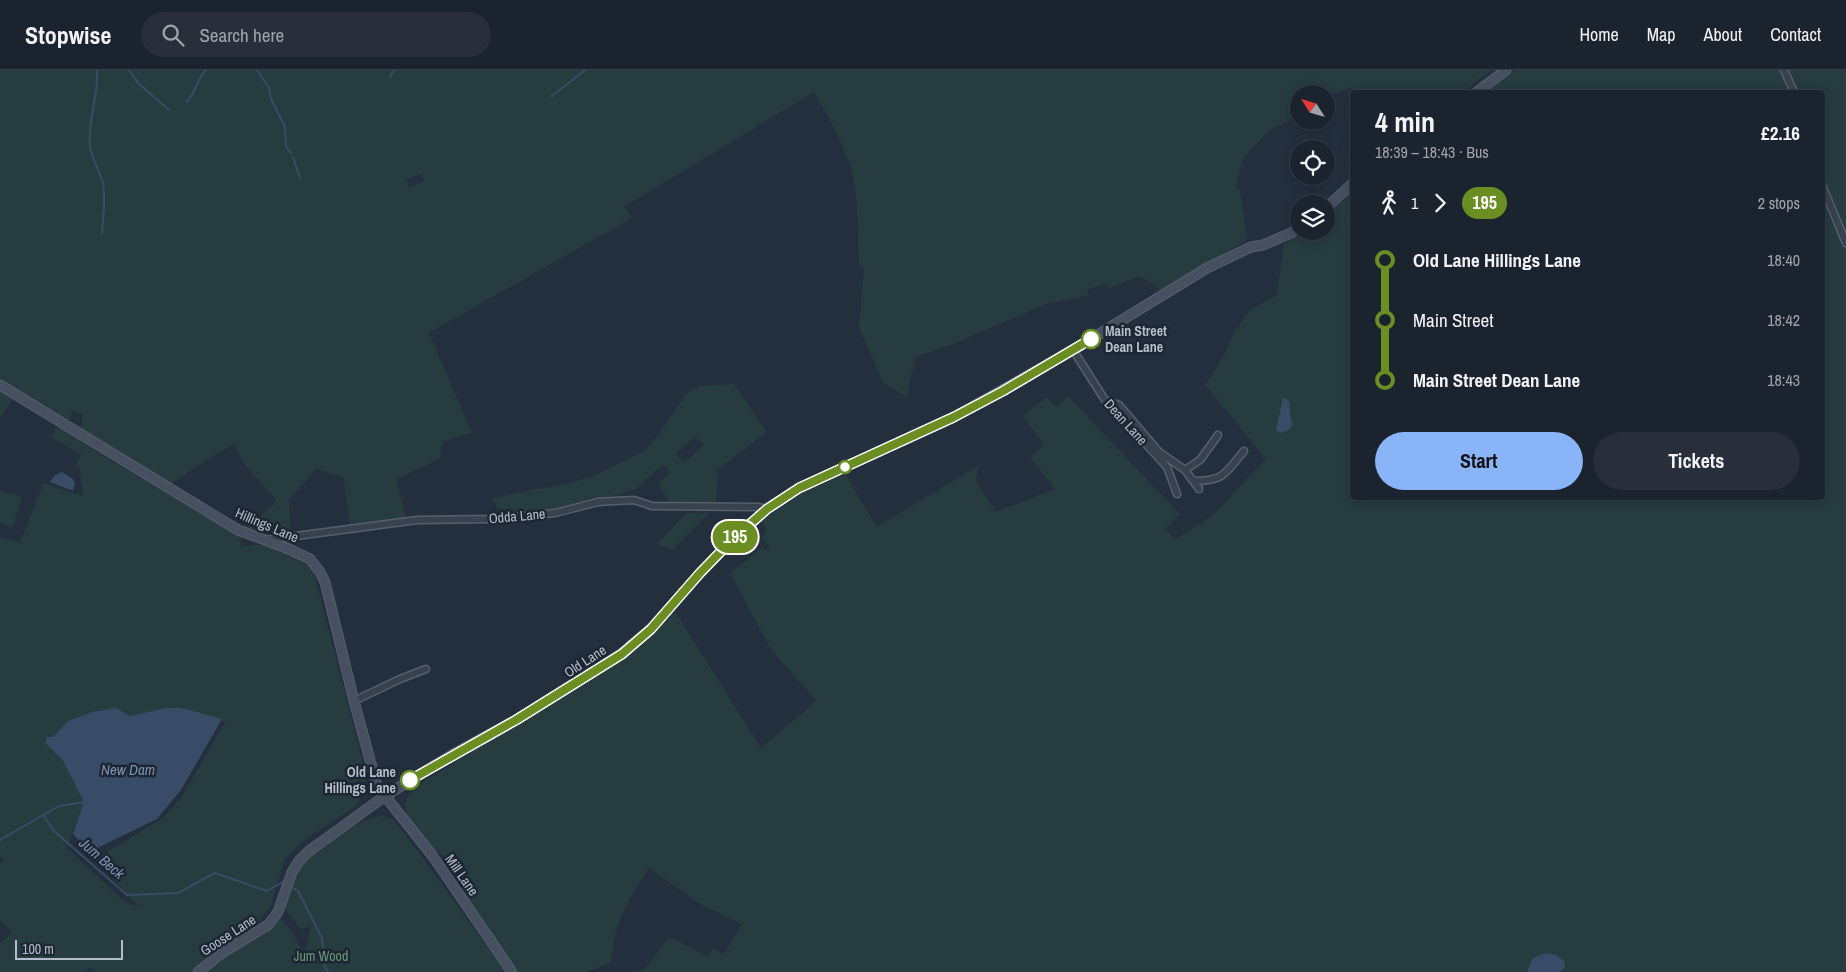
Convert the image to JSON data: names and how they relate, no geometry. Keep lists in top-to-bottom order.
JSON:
{
  "streets": {
    "street": [
      "Dean Lane",
      "Odda Lane",
      "Hillings Lane",
      "Old Lane",
      "Mill Lane",
      "Goose Lane"
    ]
  },
  "crossings": [
    ["Dean Lane", "Old Lane"],
    ["Odda Lane", "Hillings Lane"],
    ["Odda Lane", "Old Lane"],
    ["Hillings Lane", "Old Lane"],
    ["Hillings Lane", "Mill Lane"],
    ["Hillings Lane", "Goose Lane"],
    ["Old Lane", "Mill Lane"],
    ["Old Lane", "Goose Lane"],
    ["Mill Lane", "Goose Lane"]
  ],
  "water": ["New Dam", "Jum Beck"],
  "parks": ["Jum Wood"],
  "places": ["Main Street Dean Lane", "Old Lane Hillings Lane"],
  "lines": ["bus line 195"],
  "scale_bar": "100 m",
  "north": "top left",
  "page": {
    "header": "Stopwise",
    "search": "Search here",
    "nav": [
      "Home",
      "Map",
      "About",
      "Contact"
    ],
    "on_map": "195",
    "heading": ["4 min", "18:39 – 18:43 · Bus", "£2.16"],
    "legs": ["1", "195", "2 stops"],
    "list": [
      {
        "name": "Old Lane Hillings Lane",
        "value": "18:40"
      },
      {
        "name": "Main Street",
        "value": "18:42"
      },
      {
        "name": "Main Street Dean Lane",
        "value": "18:43"
      }
    ],
    "buttons": ["Start", "Tickets"],
    "scale": "100 m"
  }
}
